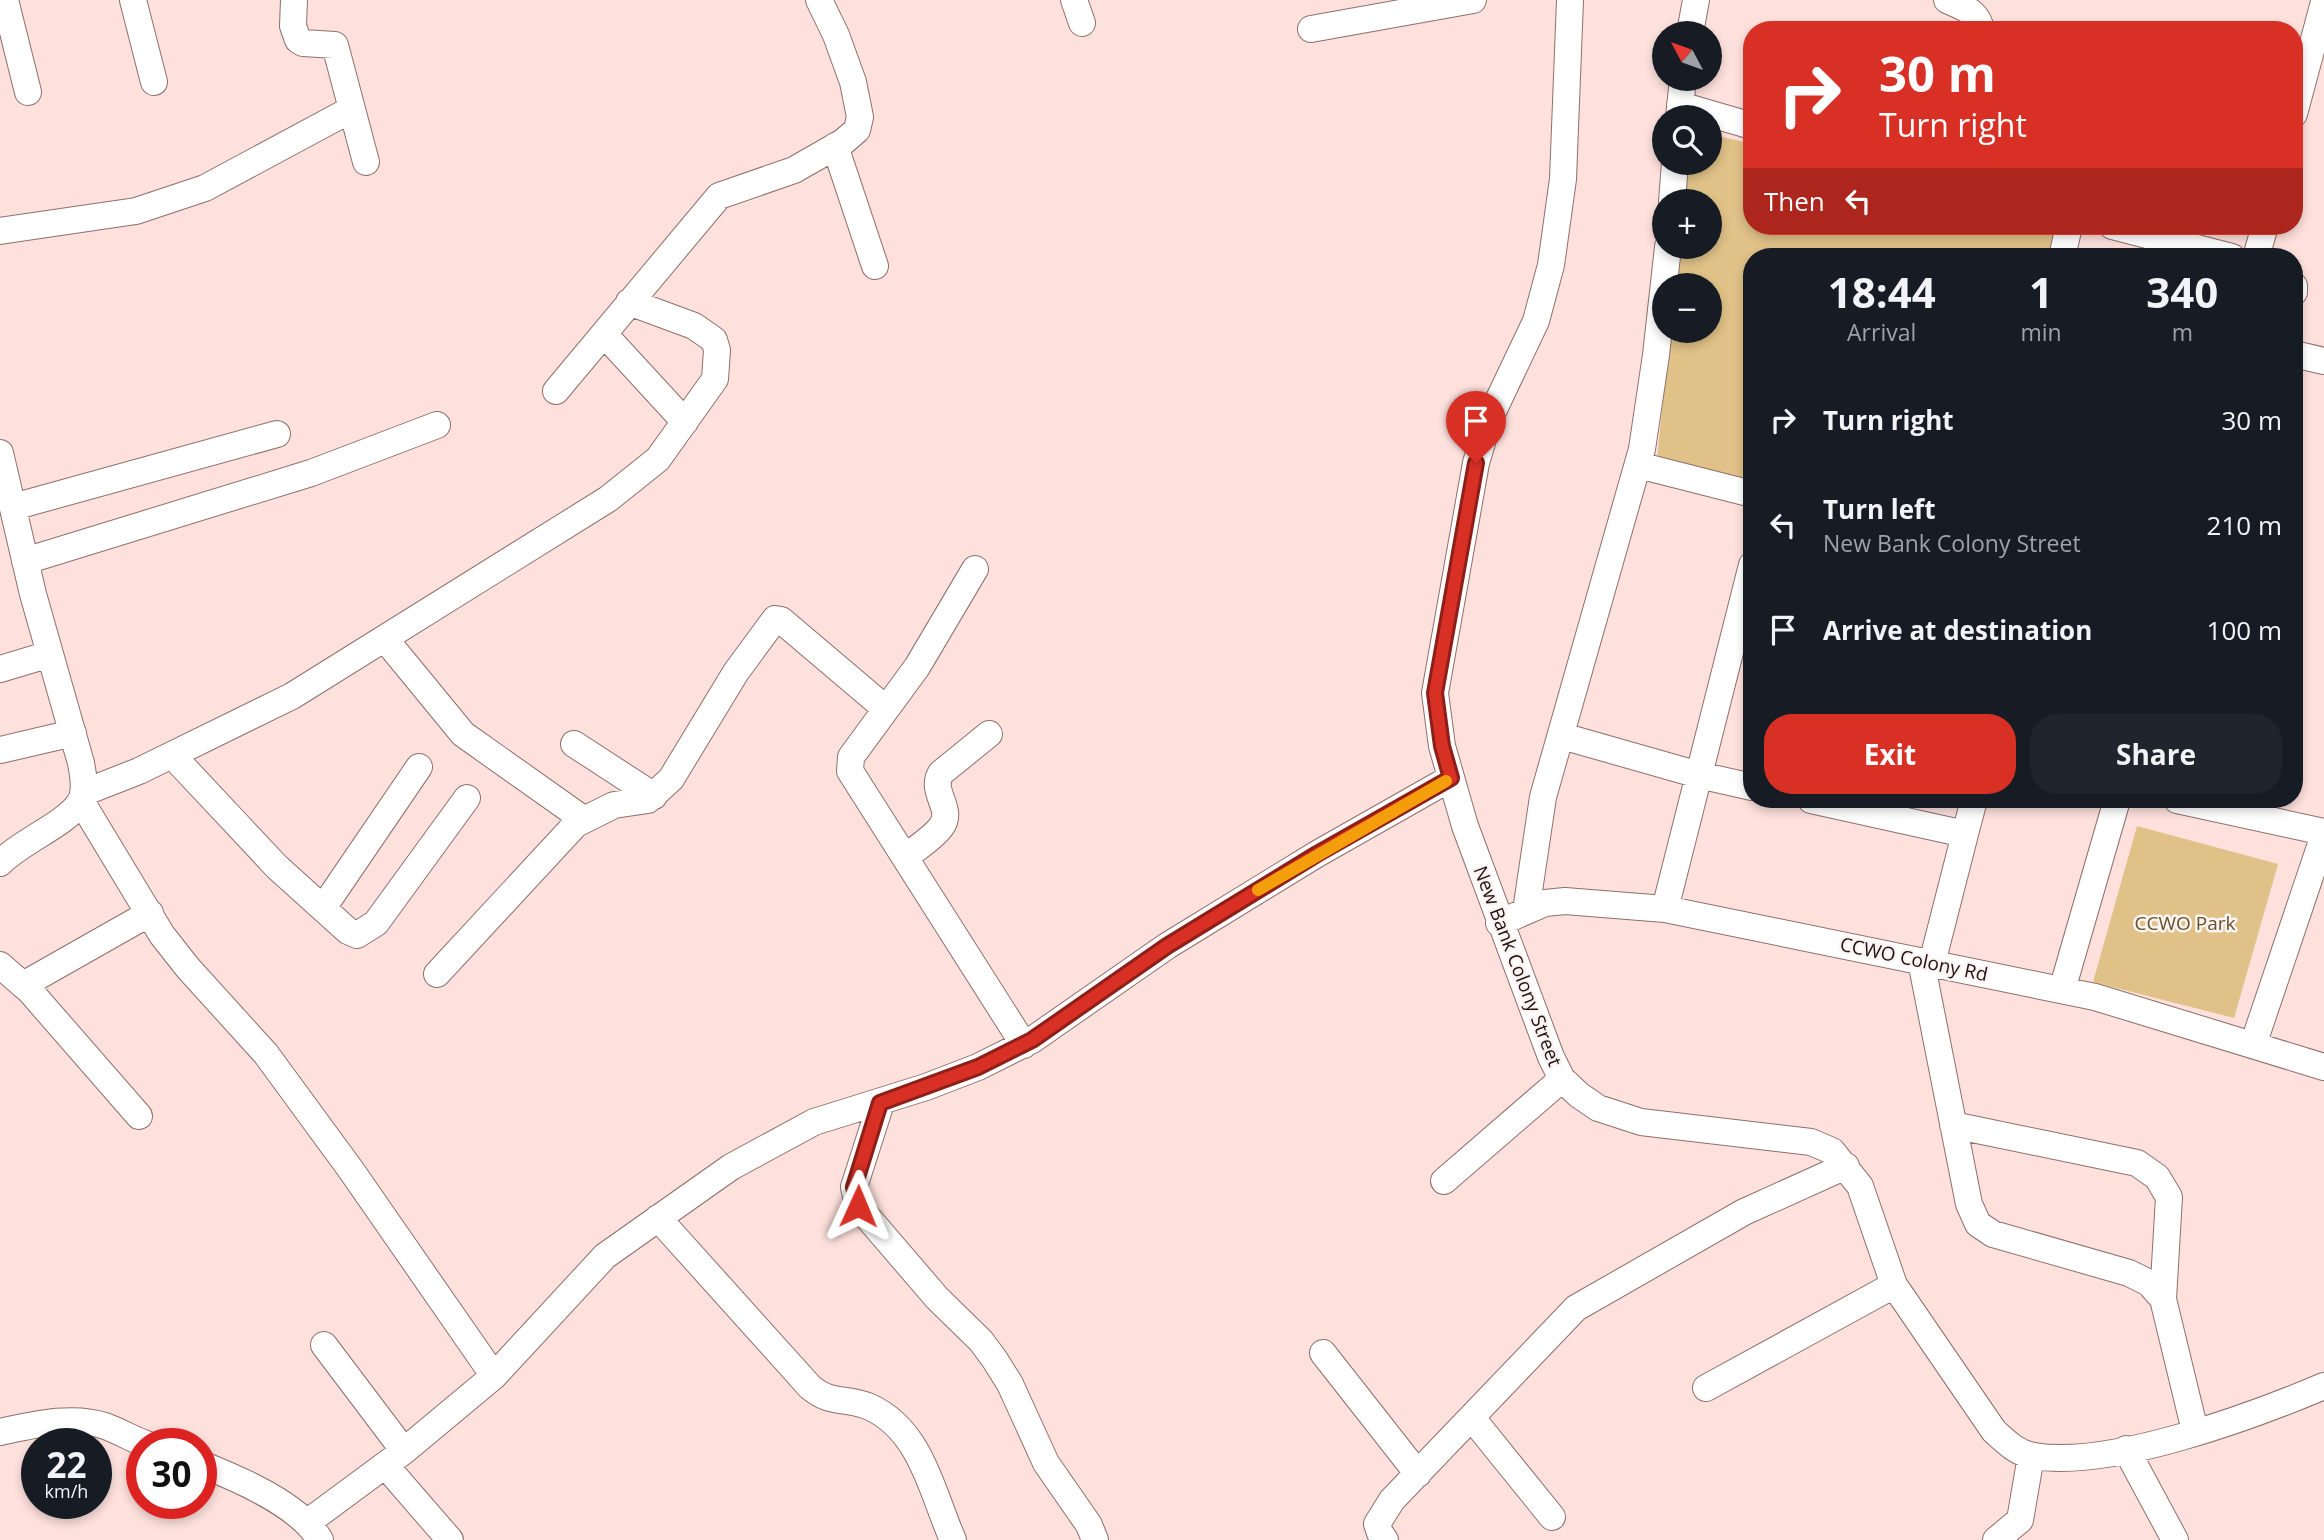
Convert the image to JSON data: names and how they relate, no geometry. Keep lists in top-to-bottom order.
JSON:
{
  "streets": {
    "street": ["CCWO Colony Rd", "New Bank Colony Street"]
  },
  "crossings": [
    ["CCWO Colony Rd", "New Bank Colony Street"]
  ],
  "parks": ["CCWO Park"],
  "north": "top left",
  "page": {
    "map_buttons": ["+", "−"],
    "turn": ["30 m", "Turn right"],
    "then": "Then",
    "eta": [
      "18:44",
      "Arrival",
      "1",
      "min",
      "340",
      "m"
    ],
    "list": [
      {
        "name": "Turn right",
        "value": "30 m"
      },
      {
        "name": "Turn left",
        "note": "New Bank Colony Street",
        "value": "210 m"
      },
      {
        "name": "Arrive at destination",
        "value": "100 m"
      }
    ],
    "buttons": ["Exit", "Share"],
    "speed": "22 km/h",
    "limit": "30"
  }
}
